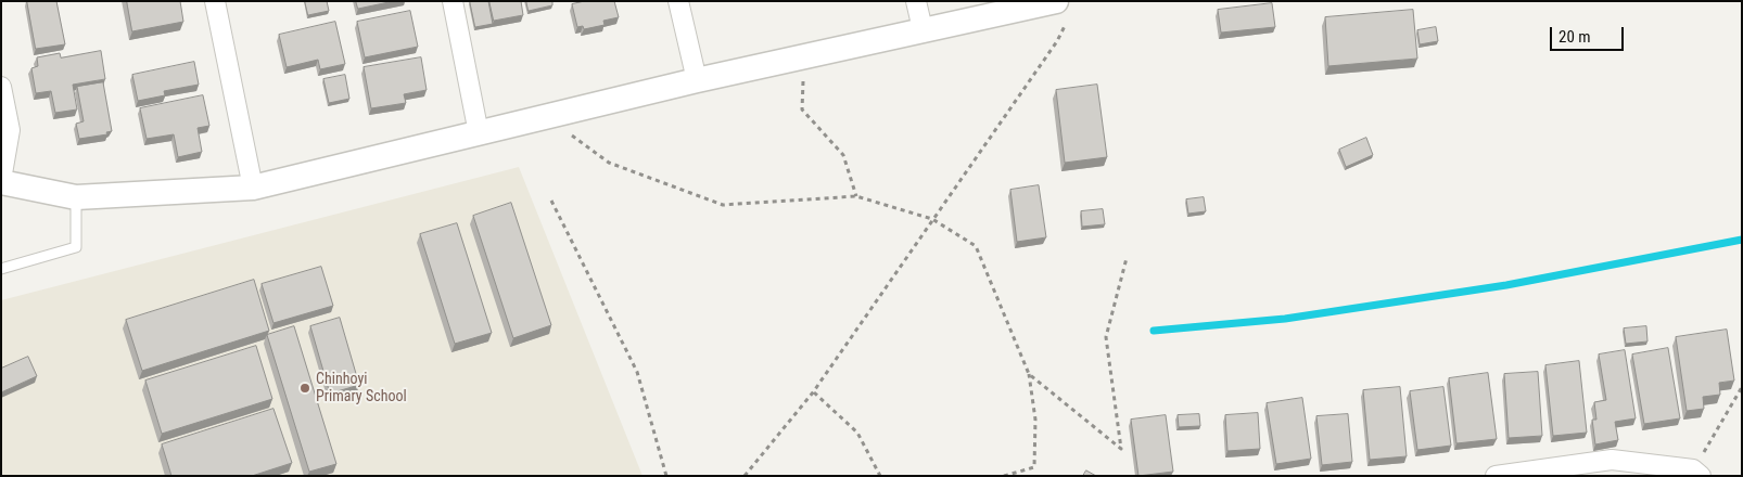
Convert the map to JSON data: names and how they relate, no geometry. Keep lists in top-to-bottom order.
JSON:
{
  "places": ["Chinhoyi Primary School"],
  "scale_bar": "20 m"
}
